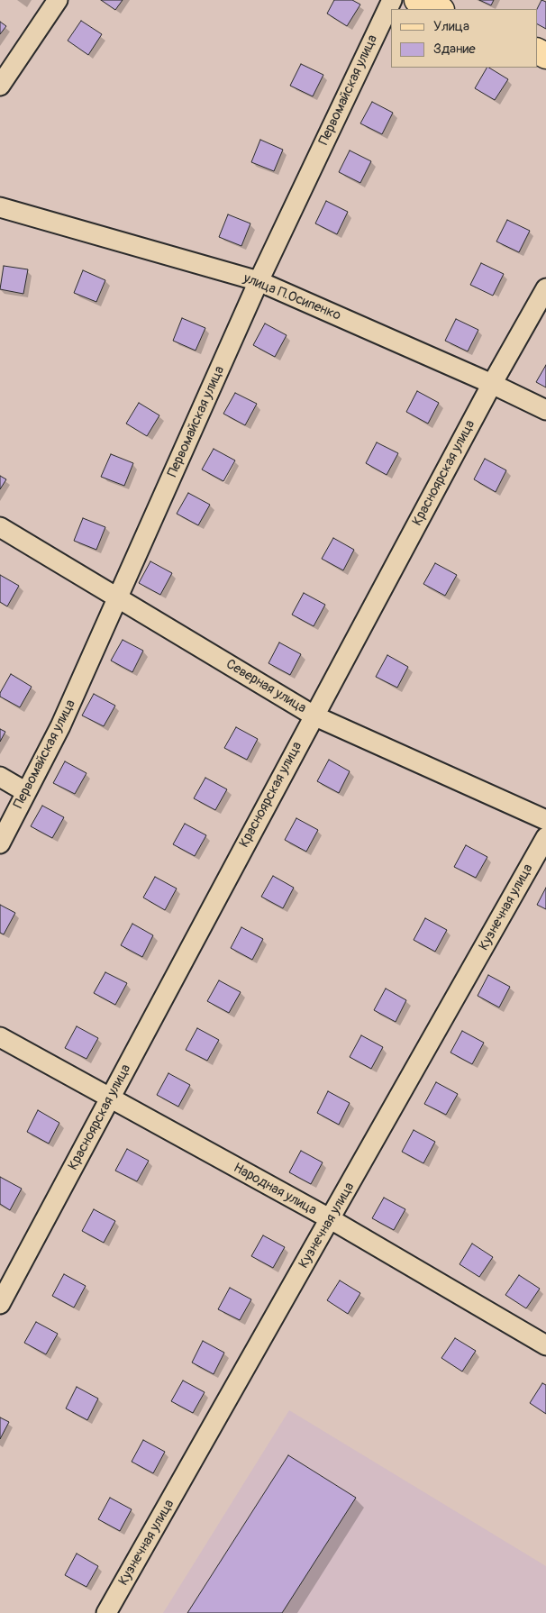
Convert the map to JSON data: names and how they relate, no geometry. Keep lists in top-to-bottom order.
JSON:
{
  "streets": {
    "street": [
      "Первомайская улица",
      "улица П.Осипенко",
      "Красноярская улица",
      "Северная улица",
      "Кузнечная улица",
      "Народная улица"
    ]
  },
  "crossings": [
    ["Первомайская улица", "улица П.Осипенко"],
    ["Первомайская улица", "Северная улица"],
    ["улица П.Осипенко", "Красноярская улица"],
    ["Красноярская улица", "Северная улица"],
    ["Красноярская улица", "Народная улица"],
    ["Кузнечная улица", "Народная улица"]
  ],
  "legend": ["Улица", "Здание"]
}
